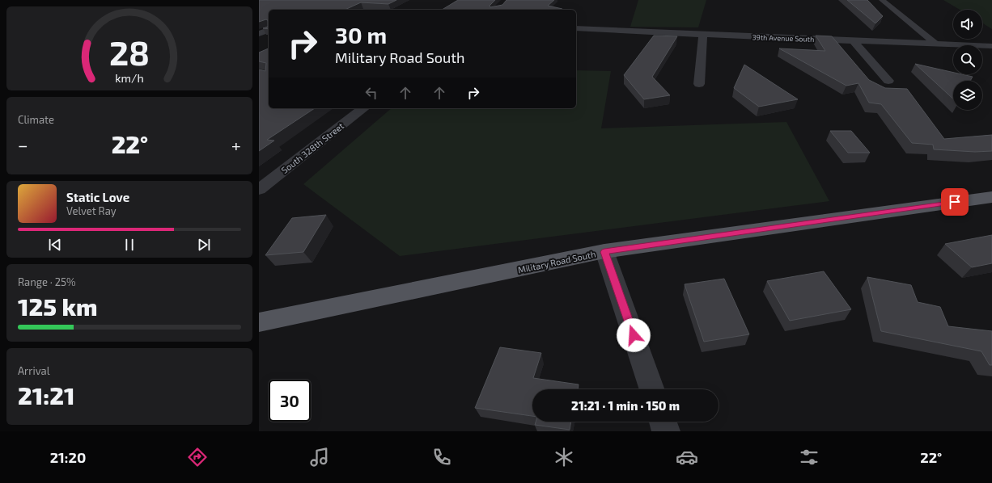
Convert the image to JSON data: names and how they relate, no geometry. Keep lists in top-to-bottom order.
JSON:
{
  "streets": {
    "main road": ["Military Road South"],
    "street": ["39th Avenue South", "South 328th Street"]
  },
  "page": {
    "turn": ["30 m", "Military Road South"],
    "tile": [
      "Climate",
      ["Range · 25%", "125 km"],
      ["Arrival", "21:21"]
    ],
    "heat": ["−", "22°", "+"],
    "song": ["Static Love", "Velvet Ray"],
    "limit": "30",
    "trip": "21:21 · 1 min · 150 m",
    "tabs": ["21:20", "22°"],
    "gauge": ["28", "km/h"]
  }
}
